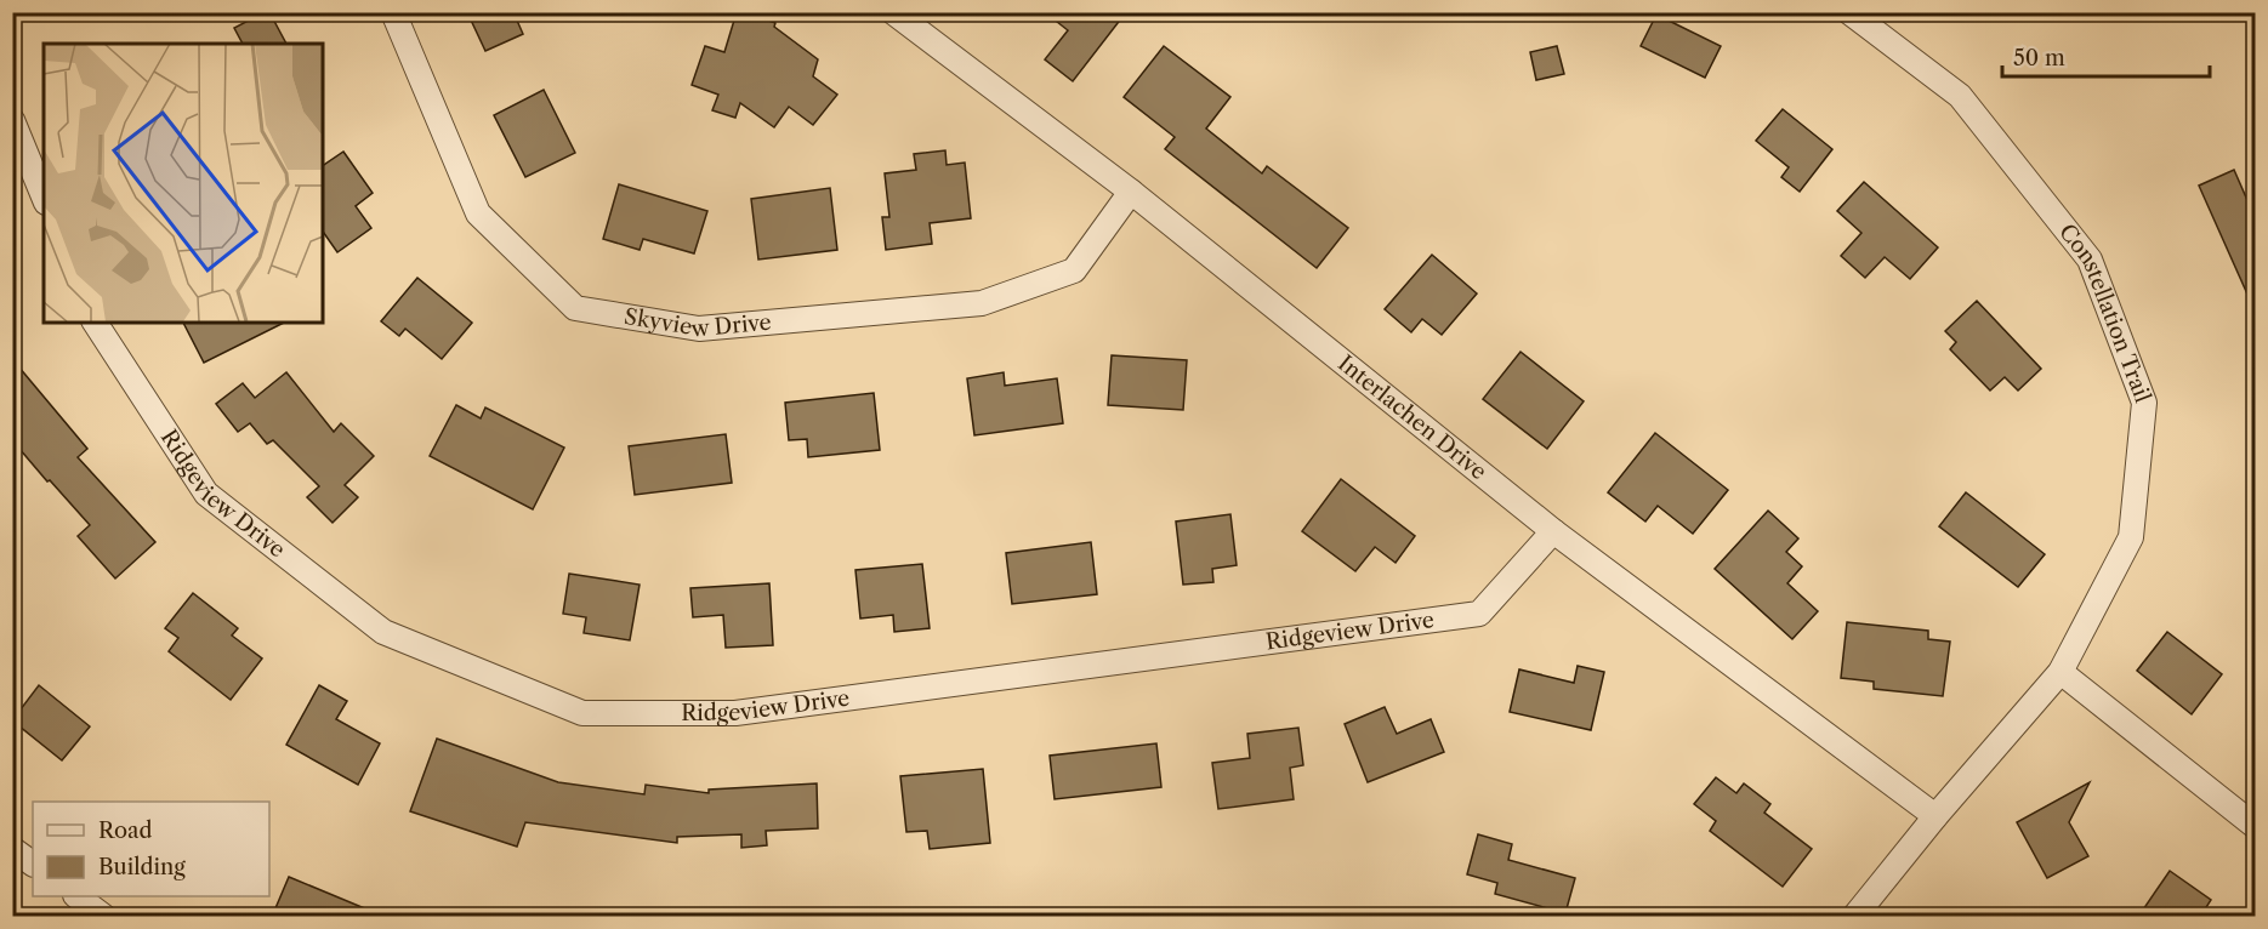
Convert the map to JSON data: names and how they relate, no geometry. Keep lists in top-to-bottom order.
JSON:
{
  "streets": {
    "street": [
      "Constellation Trail",
      "Skyview Drive",
      "Interlachen Drive",
      "Ridgeview Drive"
    ]
  },
  "crossings": [
    ["Constellation Trail", "Interlachen Drive"],
    ["Skyview Drive", "Interlachen Drive"],
    ["Interlachen Drive", "Ridgeview Drive"]
  ],
  "legend": ["Road", "Building"],
  "scale_bar": "50 m"
}
